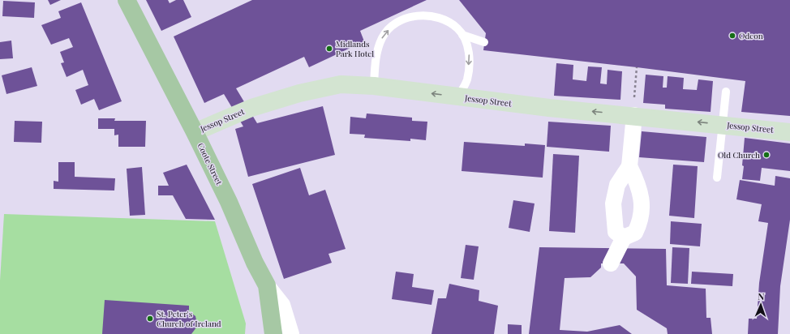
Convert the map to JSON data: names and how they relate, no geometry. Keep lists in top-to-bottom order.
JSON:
{
  "streets": {
    "main road": ["Coote Street"],
    "street": ["Jessop Street"]
  },
  "crossings": [
    ["Jessop Street", "Coote Street"]
  ],
  "one_way": ["Jessop Street"],
  "places": [
    "Odeon",
    "Midlands Park Hotel",
    "Old Church",
    "St. Peter's Church of Ireland"
  ],
  "north": "top"
}
